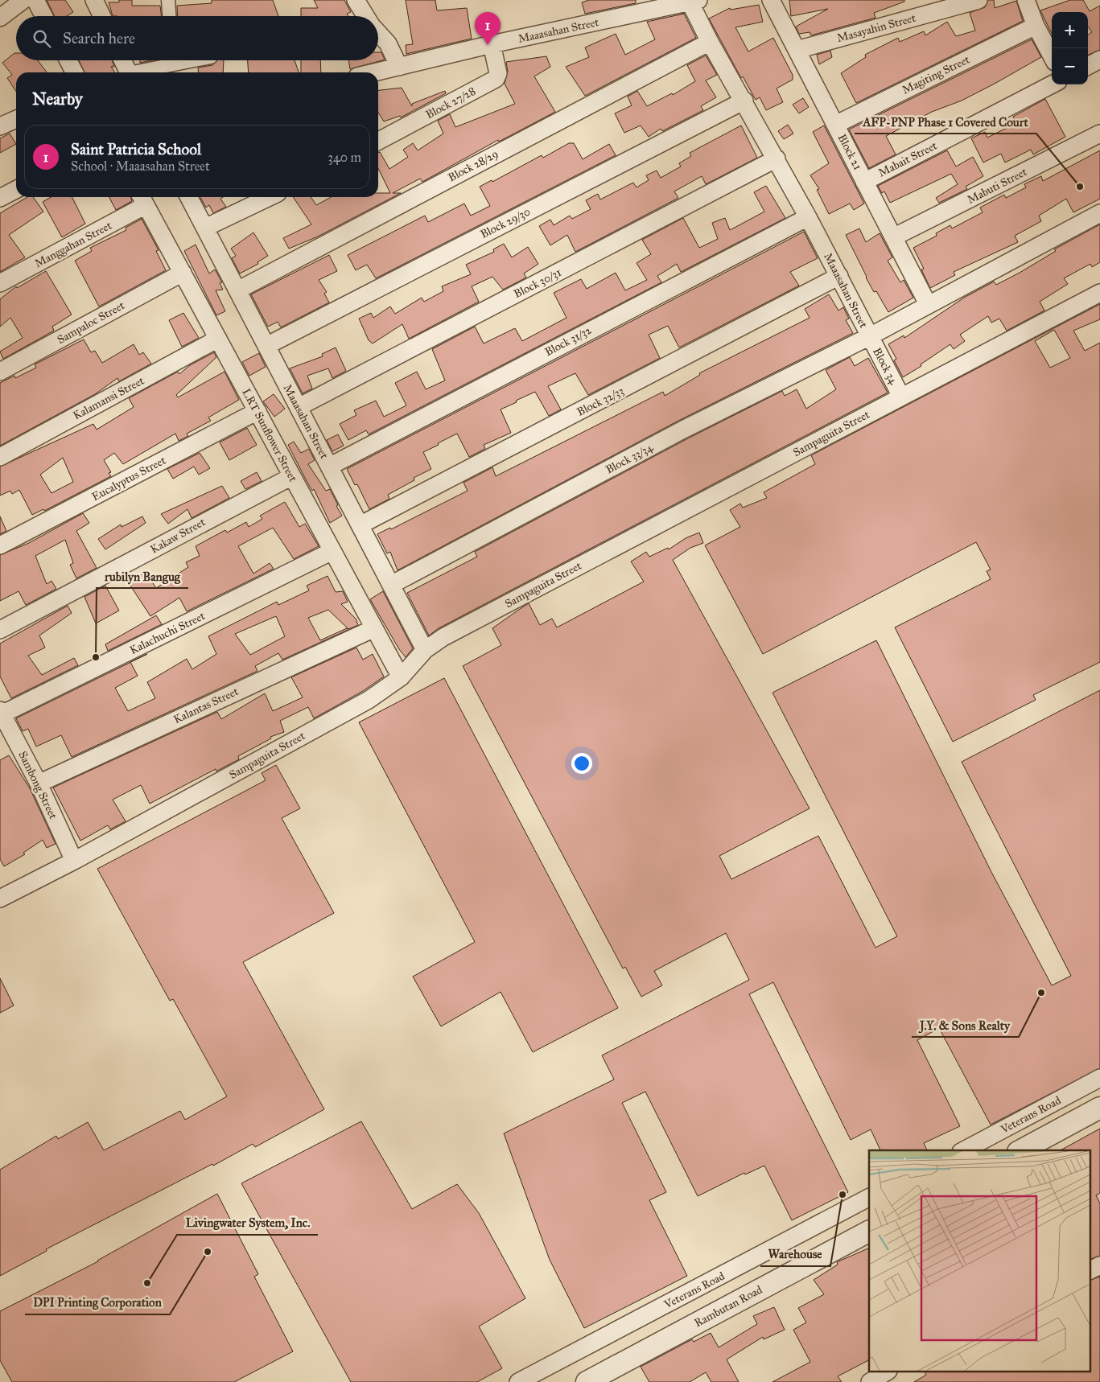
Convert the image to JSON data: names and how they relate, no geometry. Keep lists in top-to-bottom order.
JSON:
{
  "streets": {
    "street": [
      "Masayahin Street",
      "Maaasahan Street",
      "Magiting Street",
      "Block 27/28",
      "Block 21",
      "Mabait Street",
      "Block 28/29",
      "Mabuti Street",
      "Block 29/30",
      "Manggahan Street",
      "Block 30/31",
      "Sampaloc Street",
      "Block 31/32",
      "Block 34",
      "Kalamansi Street",
      "Block 32/33",
      "Sampaguita Street",
      "LRT Sunflower Street",
      "Block 33/34",
      "Eucalyptus Street",
      "Kakaw Street",
      "Kalachuchi Street",
      "Kalantas Street",
      "Sambong Street",
      "Veterans Road",
      "Rambutan Road"
    ]
  },
  "crossings": [
    ["Masayahin Street", "Block 21"],
    ["Maaasahan Street", "Block 27/28"],
    ["Maaasahan Street", "Block 21"],
    ["Maaasahan Street", "Block 28/29"],
    ["Maaasahan Street", "Block 29/30"],
    ["Maaasahan Street", "Block 30/31"],
    ["Maaasahan Street", "Block 31/32"],
    ["Maaasahan Street", "Block 34"],
    ["Maaasahan Street", "Block 32/33"],
    ["Maaasahan Street", "Sampaguita Street"],
    ["Maaasahan Street", "Block 33/34"],
    ["Magiting Street", "Block 21"],
    ["Block 21", "Mabait Street"],
    ["Block 21", "Mabuti Street"],
    ["Manggahan Street", "LRT Sunflower Street"],
    ["Sampaloc Street", "LRT Sunflower Street"],
    ["Block 34", "Sampaguita Street"],
    ["Block 34", "Block 33/34"],
    ["Kalamansi Street", "LRT Sunflower Street"],
    ["Sampaguita Street", "LRT Sunflower Street"],
    ["Sampaguita Street", "Sambong Street"],
    ["LRT Sunflower Street", "Eucalyptus Street"],
    ["LRT Sunflower Street", "Kakaw Street"],
    ["LRT Sunflower Street", "Kalachuchi Street"],
    ["LRT Sunflower Street", "Kalantas Street"],
    ["Kalachuchi Street", "Sambong Street"],
    ["Kalantas Street", "Sambong Street"]
  ],
  "places": [
    "AFP-PNP Phase 1 Covered Court",
    "rubilyn Bangug",
    "J.Y. & Sons Realty",
    "Warehouse",
    "DPI Printing Corporation",
    "Livingwater System, Inc."
  ],
  "page": {
    "map_buttons": ["+", "−"],
    "pins": "1",
    "search": "Search here",
    "heading": "Nearby",
    "list": [
      {
        "mark": "1",
        "name": "Saint Patricia School",
        "note": "School · Maaasahan Street",
        "value": "340 m"
      }
    ]
  }
}
